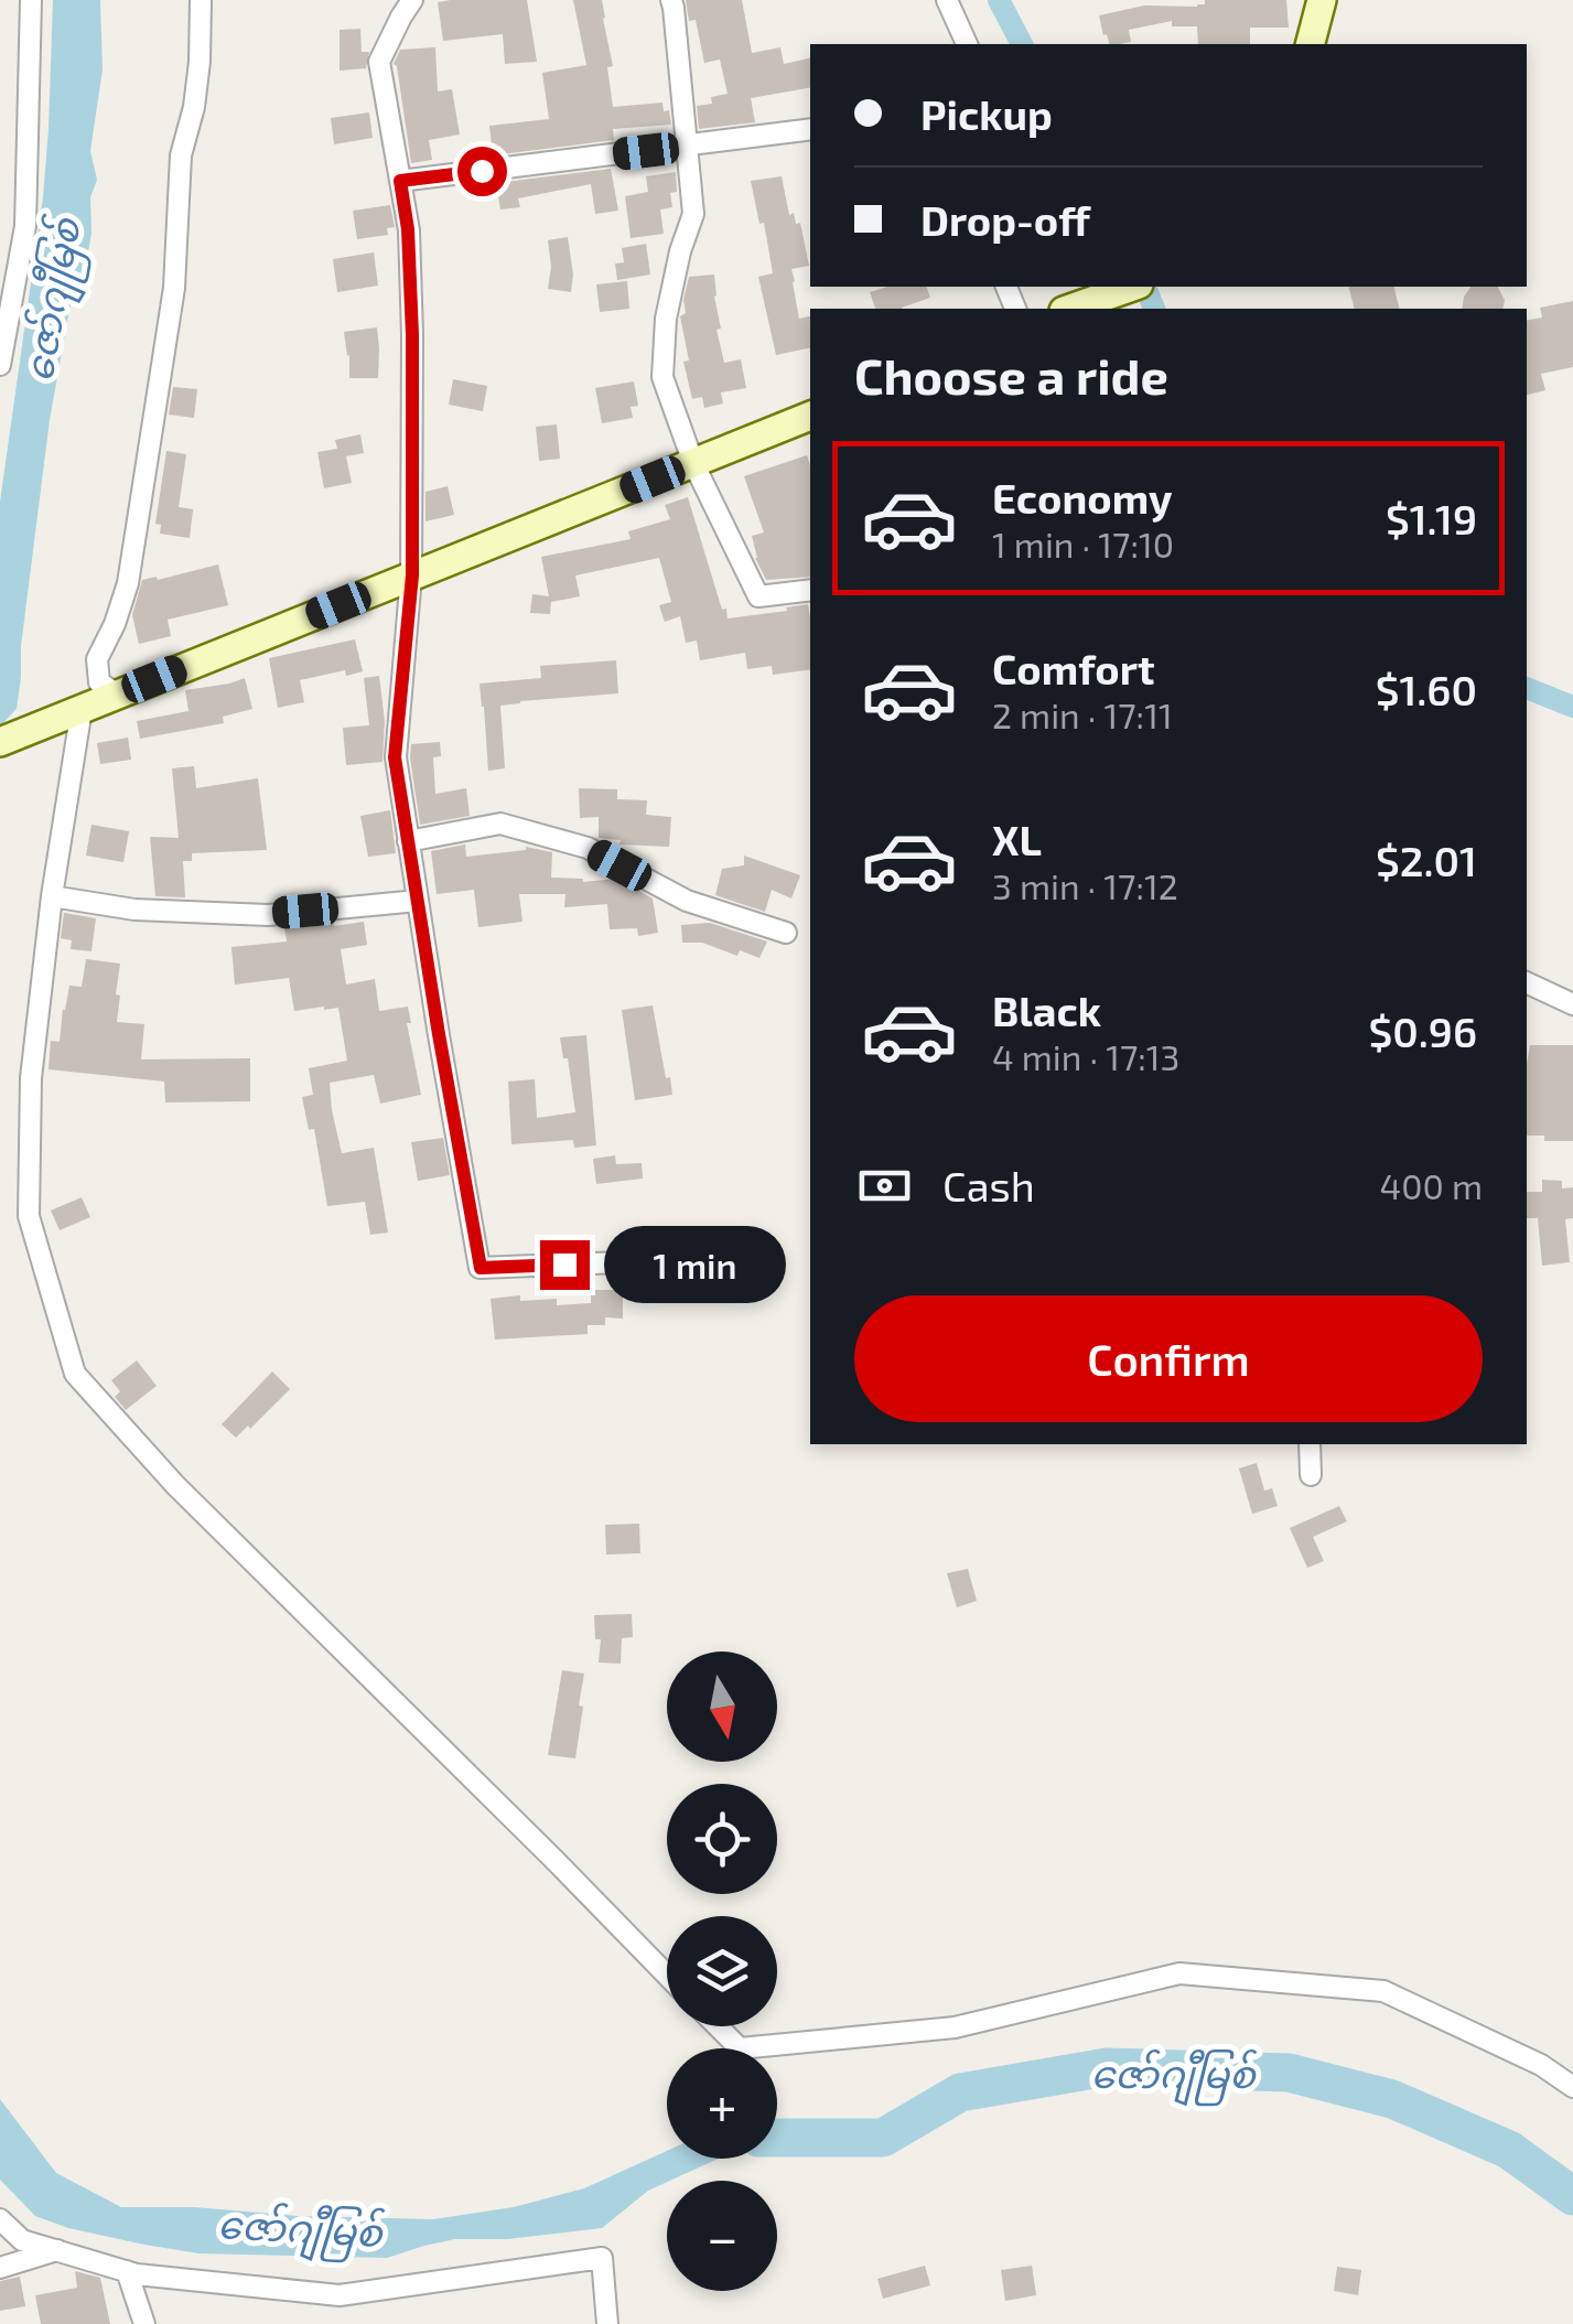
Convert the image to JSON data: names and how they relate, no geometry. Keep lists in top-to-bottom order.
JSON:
{
  "water": ["ဇော်ဂျီမြစ်"],
  "north": "bottom",
  "page": {
    "banner": ["Pickup", "Drop-off"],
    "heading": "Choose a ride",
    "list": [
      {
        "name": "Economy",
        "note": "1 min · 17:10",
        "value": "$1.19"
      },
      {
        "name": "Comfort",
        "note": "2 min · 17:11",
        "value": "$1.60"
      },
      {
        "name": "XL",
        "note": "3 min · 17:12",
        "value": "$2.01"
      },
      {
        "name": "Black",
        "note": "4 min · 17:13",
        "value": "$0.96"
      }
    ],
    "pay": ["Cash", "400 m"],
    "bubble": "1 min",
    "buttons": "Confirm",
    "map_buttons": ["+", "−"]
  }
}
